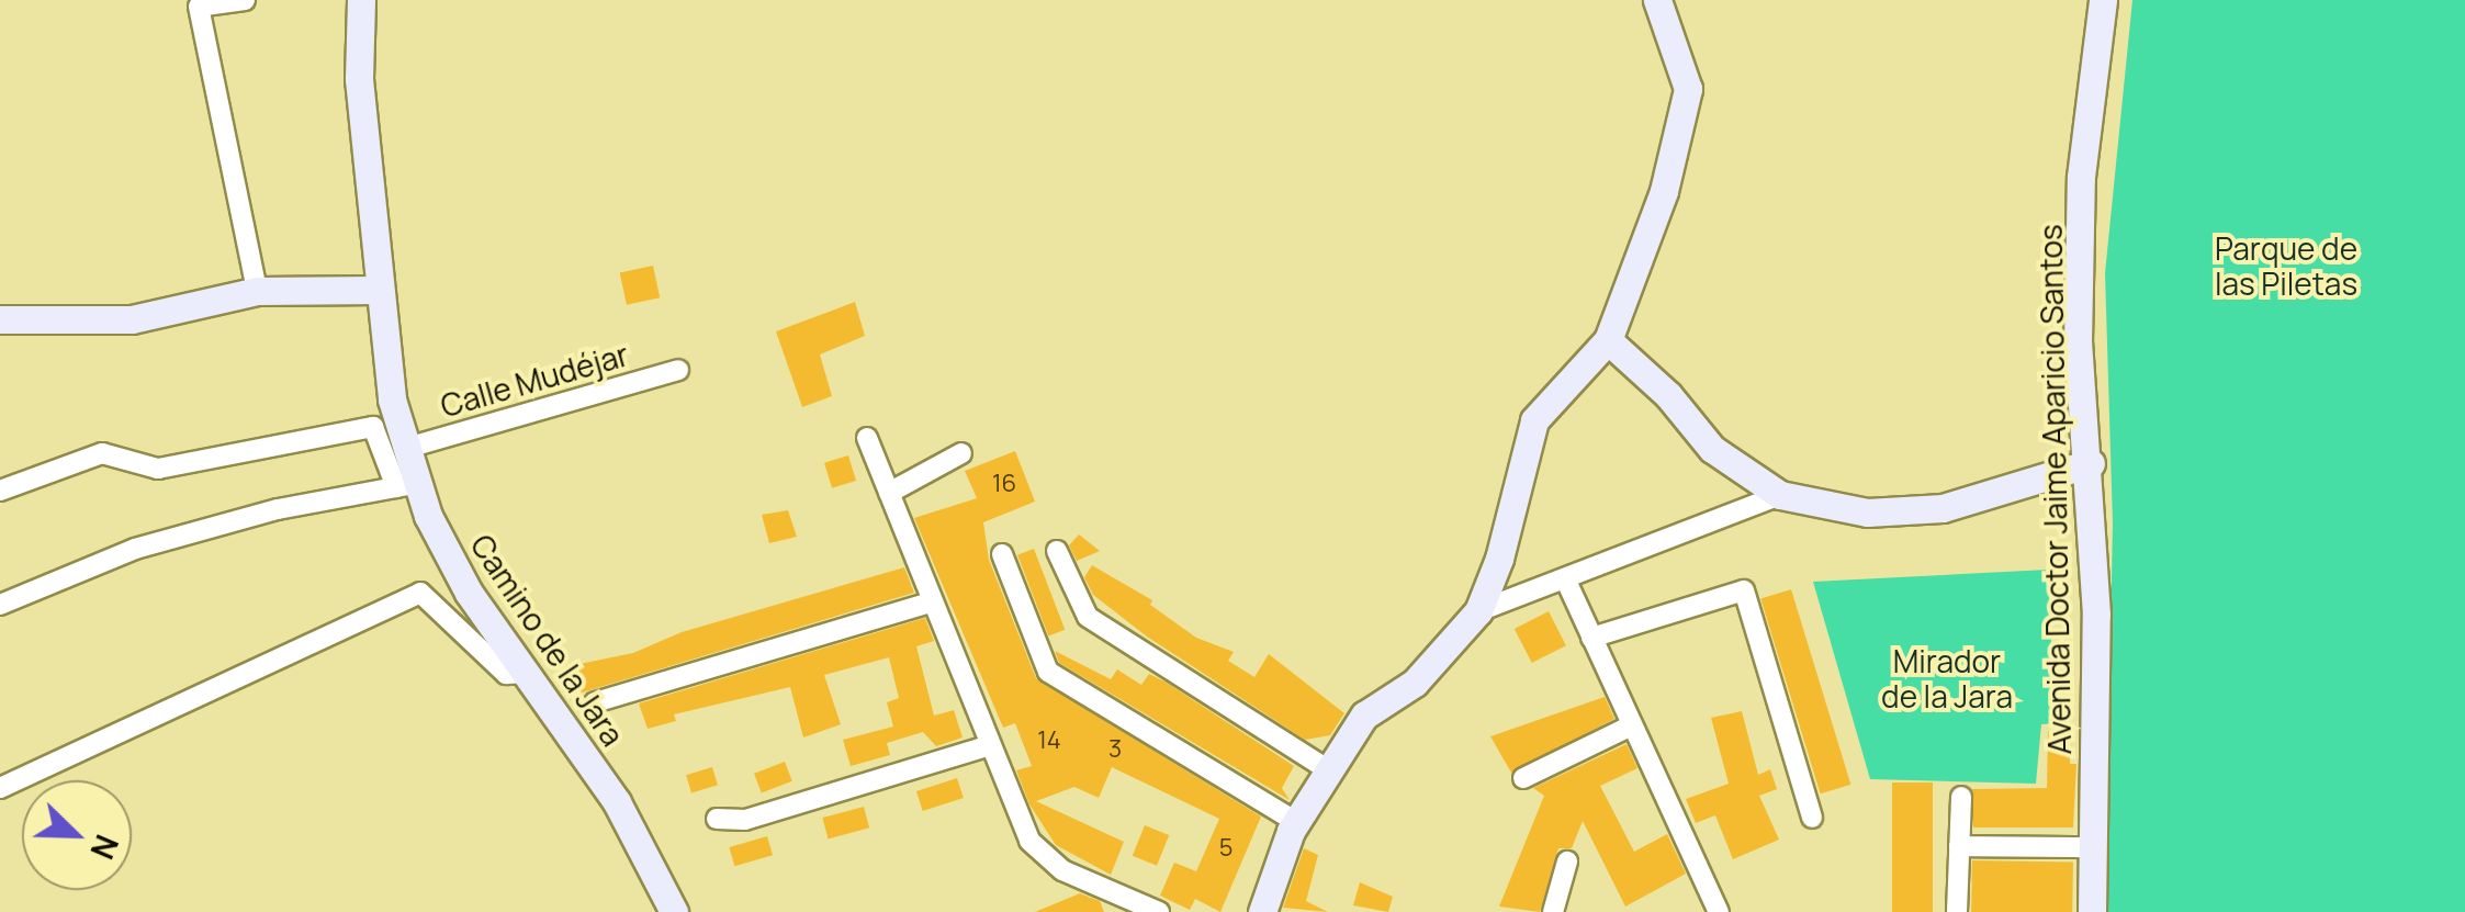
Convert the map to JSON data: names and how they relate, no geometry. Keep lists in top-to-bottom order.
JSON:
{
  "streets": {
    "street": ["Calle Mudéjar", "Avenida Doctor Jaime Aparicio Santos", "Camino de la Jara"]
  },
  "crossings": [
    ["Calle Mudéjar", "Camino de la Jara"]
  ],
  "parks": ["Parque de las Piletas", "Mirador de la Jara"],
  "house_numbers": [
    "16",
    "14",
    "3",
    "5"
  ],
  "north": "bottom right"
}
